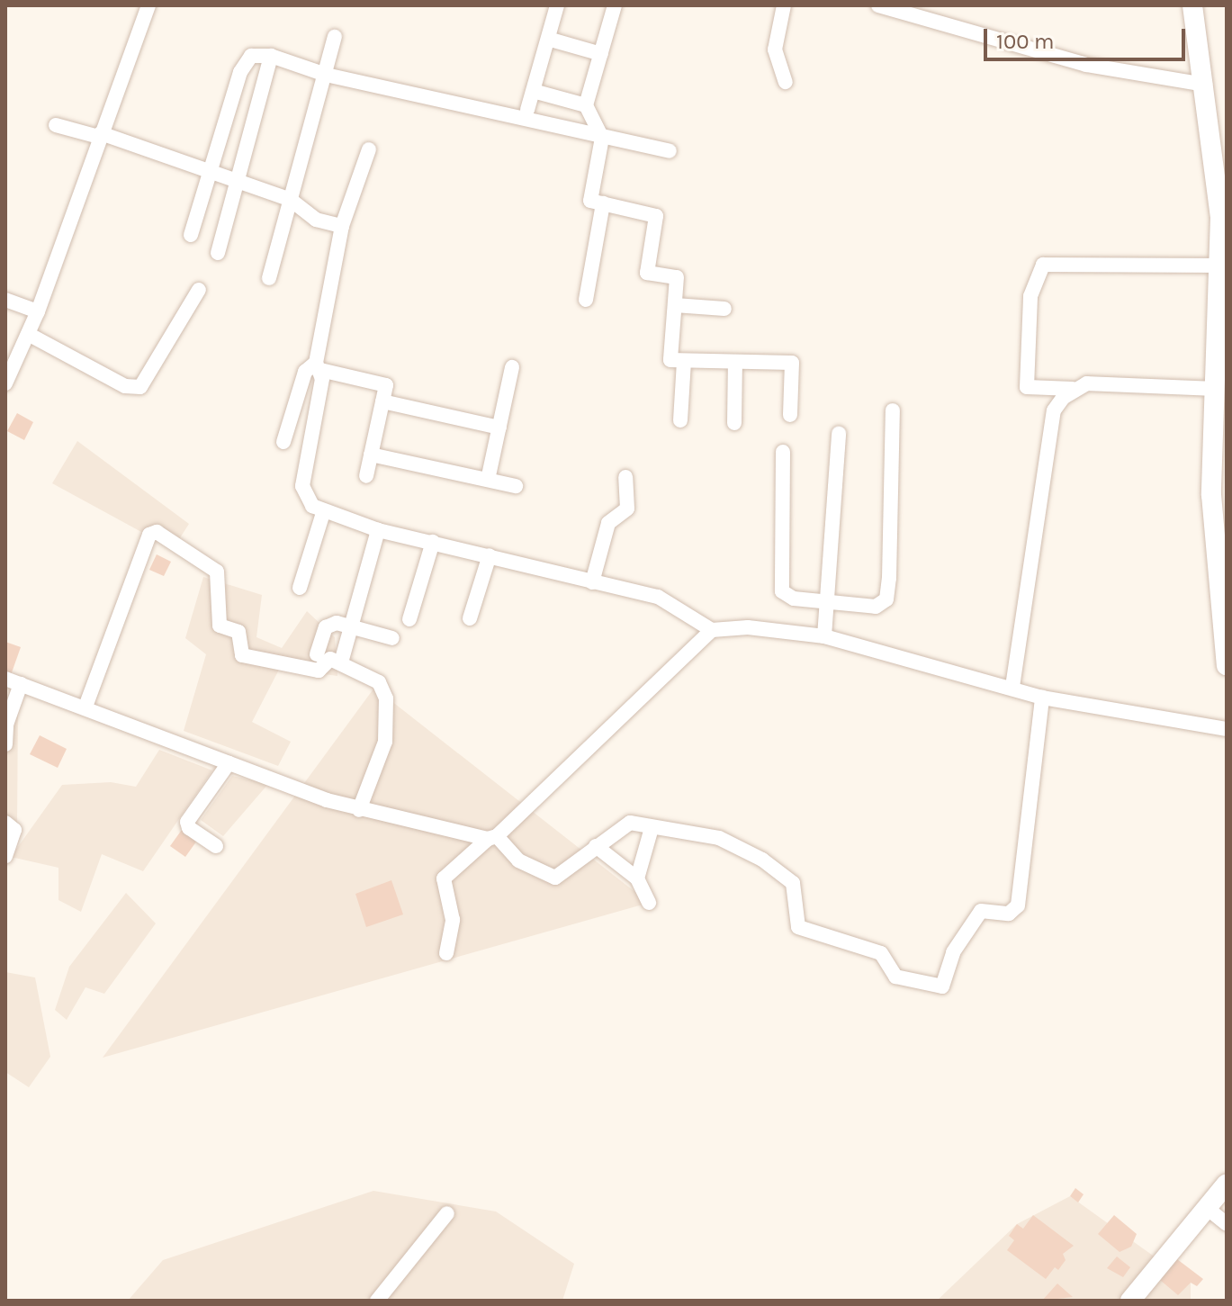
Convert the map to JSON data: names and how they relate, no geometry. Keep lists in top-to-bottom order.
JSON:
{
  "scale_bar": "100 m"
}
